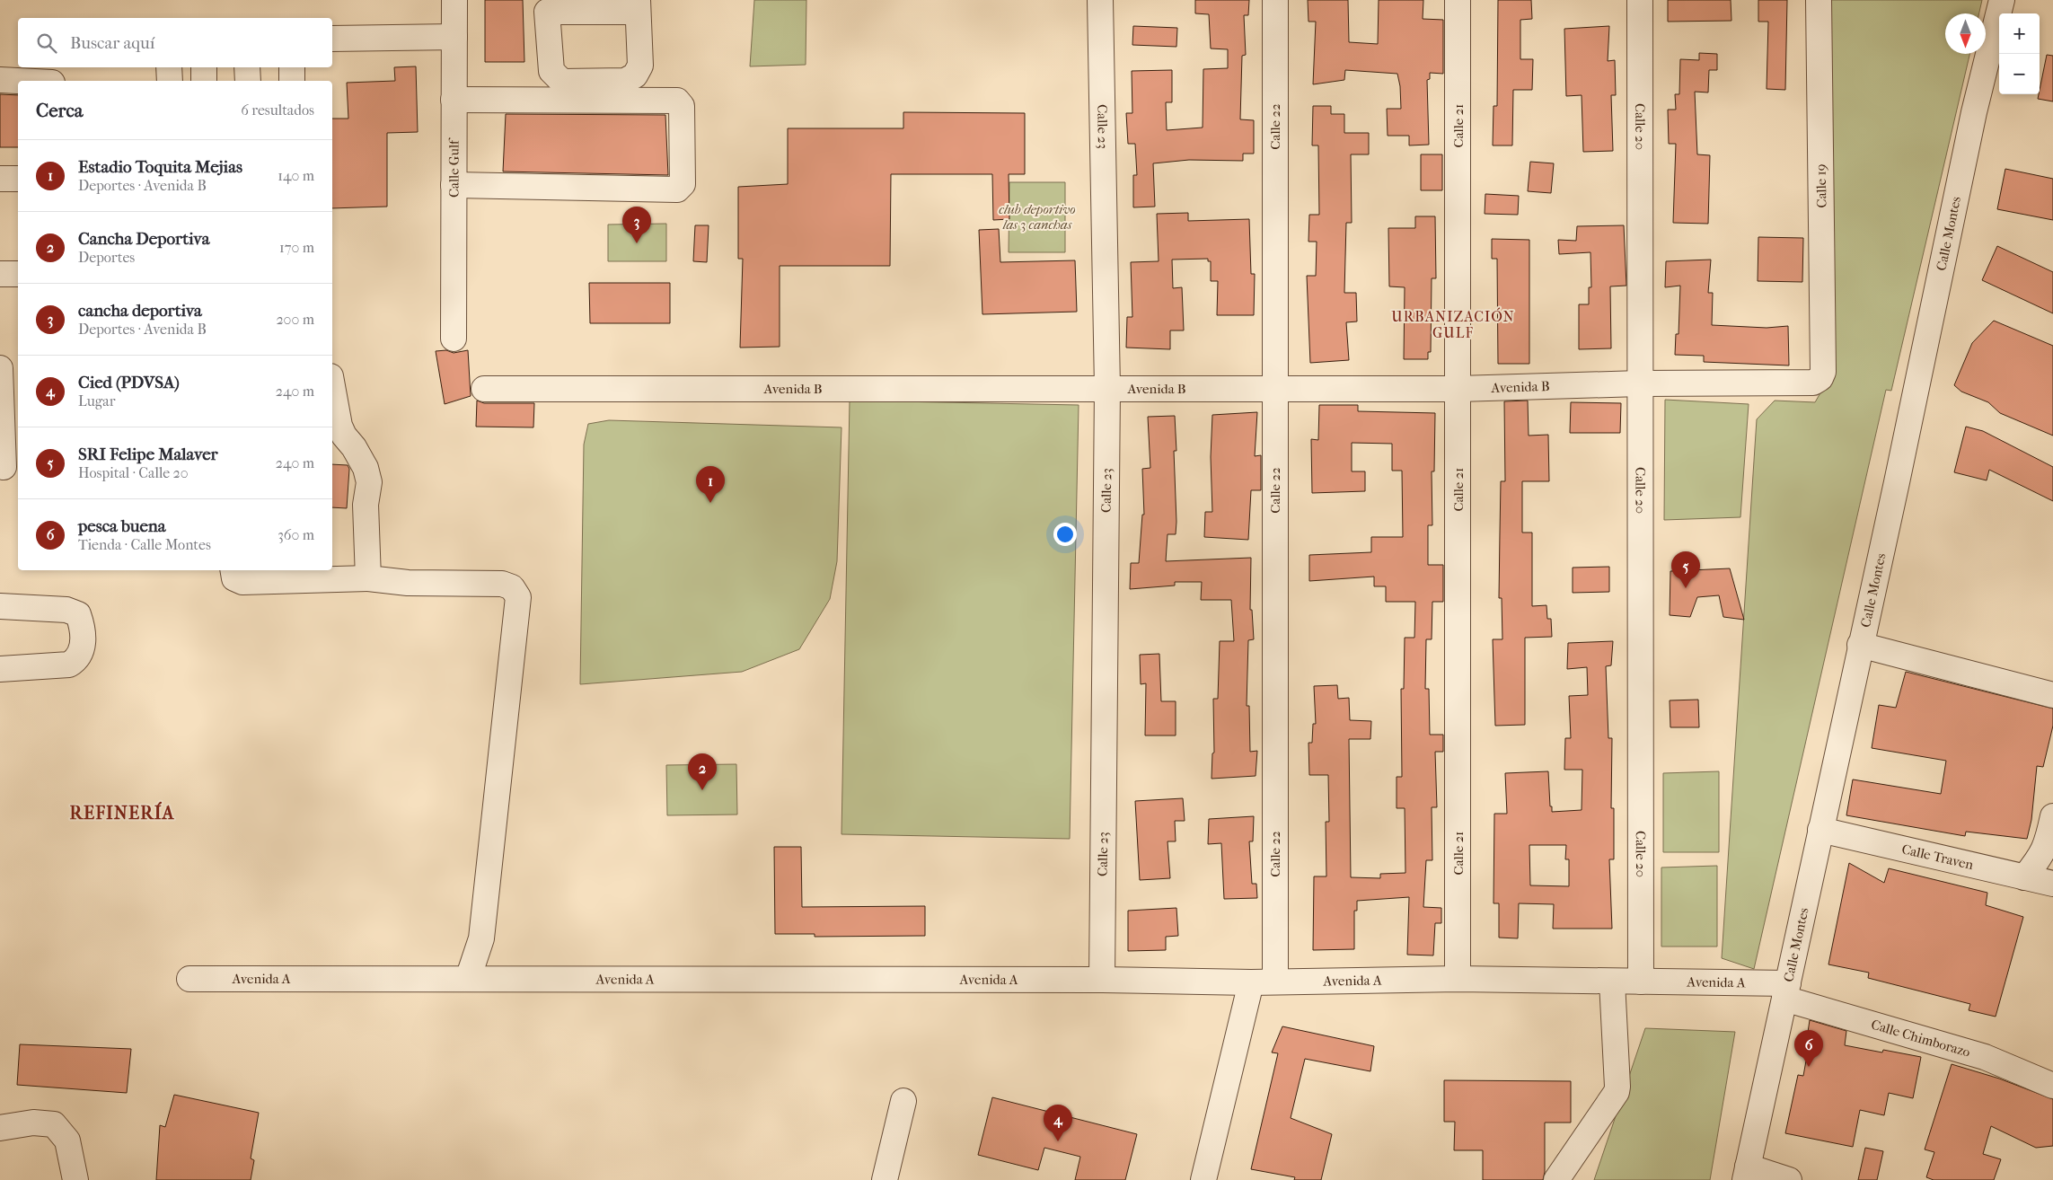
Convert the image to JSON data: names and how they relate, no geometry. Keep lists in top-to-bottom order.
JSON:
{
  "streets": {
    "street": [
      "Calle 21",
      "Calle 23",
      "Calle 22",
      "Calle 20",
      "Calle Gulf",
      "Calle 19",
      "Calle Montes",
      "Avenida B",
      "Calle Traven",
      "Avenida A",
      "Calle Chimborazo"
    ]
  },
  "crossings": [
    ["Calle 21", "Avenida B"],
    ["Calle 21", "Avenida A"],
    ["Calle 23", "Avenida B"],
    ["Calle 23", "Avenida A"],
    ["Calle 22", "Avenida B"],
    ["Calle 22", "Avenida A"],
    ["Calle 20", "Avenida B"],
    ["Calle 20", "Avenida A"],
    ["Calle 19", "Avenida B"],
    ["Calle Montes", "Calle Traven"],
    ["Calle Montes", "Avenida A"],
    ["Calle Montes", "Calle Chimborazo"],
    ["Avenida A", "Calle Chimborazo"]
  ],
  "districts": ["URBANIZACIÓN GULF", "REFINERÍA"],
  "parks": ["club deportivo las 3 canchas"],
  "north": "bottom",
  "page": {
    "map_buttons": ["+", "−"],
    "search": "Buscar aquí",
    "heading": ["Cerca", "6 resultados"],
    "list": [
      {
        "mark": "1",
        "name": "Estadio Toquita Mejias",
        "note": "Deportes · Avenida B",
        "value": "140 m"
      },
      {
        "mark": "2",
        "name": "Cancha Deportiva",
        "note": "Deportes",
        "value": "170 m"
      },
      {
        "mark": "3",
        "name": "cancha deportiva",
        "note": "Deportes · Avenida B",
        "value": "200 m"
      },
      {
        "mark": "4",
        "name": "Cied (PDVSA)",
        "note": "Lugar",
        "value": "240 m"
      },
      {
        "mark": "5",
        "name": "SRI Felipe Malaver",
        "note": "Hospital · Calle 20",
        "value": "240 m"
      },
      {
        "mark": "6",
        "name": "pesca buena",
        "note": "Tienda · Calle Montes",
        "value": "360 m"
      }
    ],
    "pins": [
      "3",
      "1",
      "5",
      "2",
      "6",
      "4"
    ]
  }
}
